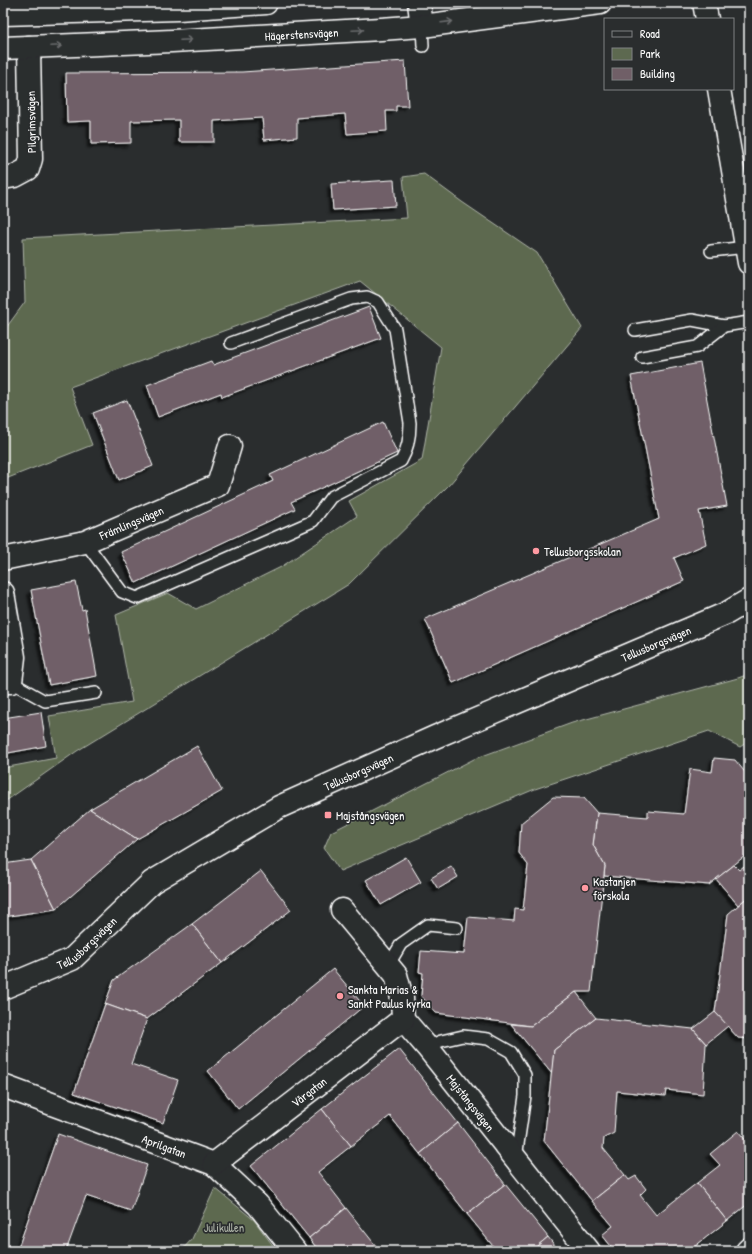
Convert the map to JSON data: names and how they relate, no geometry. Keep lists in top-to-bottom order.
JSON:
{
  "streets": {
    "street": [
      "Hägerstensvägen",
      "Pilgrimsvägen",
      "Främlingsvägen",
      "Tellusborgsvägen",
      "Vårgatan",
      "Majstångsvägen",
      "Aprilgatan"
    ]
  },
  "crossings": [
    ["Hägerstensvägen", "Pilgrimsvägen"],
    ["Vårgatan", "Majstångsvägen"],
    ["Vårgatan", "Aprilgatan"]
  ],
  "parks": ["Julikullen"],
  "places": {
    "other": ["Tellusborgsskolan", "Kastanjen förskola", "Sankta Marias & Sankt Paulus kyrka"],
    "transit": ["Majstångsvägen"]
  },
  "legend": ["Road", "Park", "Building"]
}
